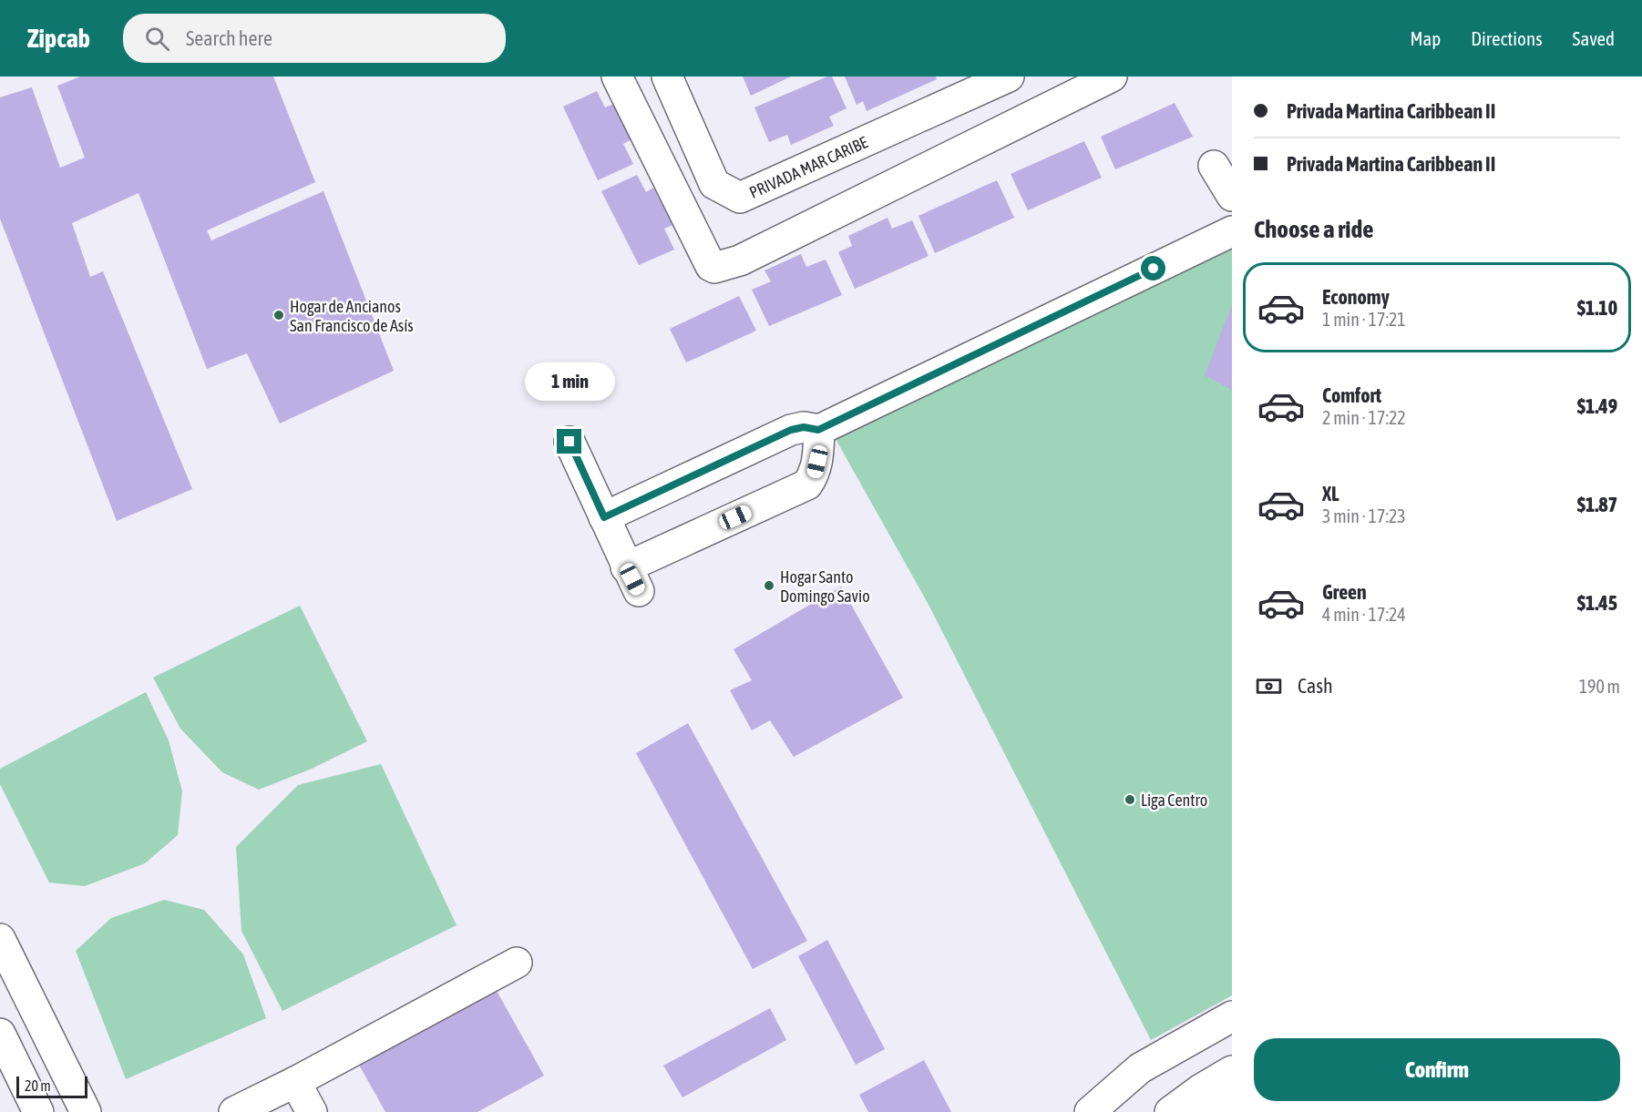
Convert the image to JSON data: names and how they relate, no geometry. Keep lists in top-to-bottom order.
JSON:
{
  "streets": {
    "main road": ["PRIVADA MAR CARIBE"]
  },
  "places": ["Hogar de Ancianos San Francisco de Asís", "Hogar Santo Domingo Savio", "Liga Centro"],
  "scale_bar": "20 m",
  "page": {
    "header": "Zipcab",
    "search": "Search here",
    "nav": ["Map", "Directions", "Saved"],
    "banner": ["Privada Martina Caribbean II", "Privada Martina Caribbean II"],
    "heading": "Choose a ride",
    "list": [
      {
        "name": "Economy",
        "note": "1 min · 17:21",
        "value": "$1.10"
      },
      {
        "name": "Comfort",
        "note": "2 min · 17:22",
        "value": "$1.49"
      },
      {
        "name": "XL",
        "note": "3 min · 17:23",
        "value": "$1.87"
      },
      {
        "name": "Green",
        "note": "4 min · 17:24",
        "value": "$1.45"
      }
    ],
    "bubble": "1 min",
    "pay": ["Cash", "190 m"],
    "buttons": "Confirm",
    "scale": "20 m"
  }
}
